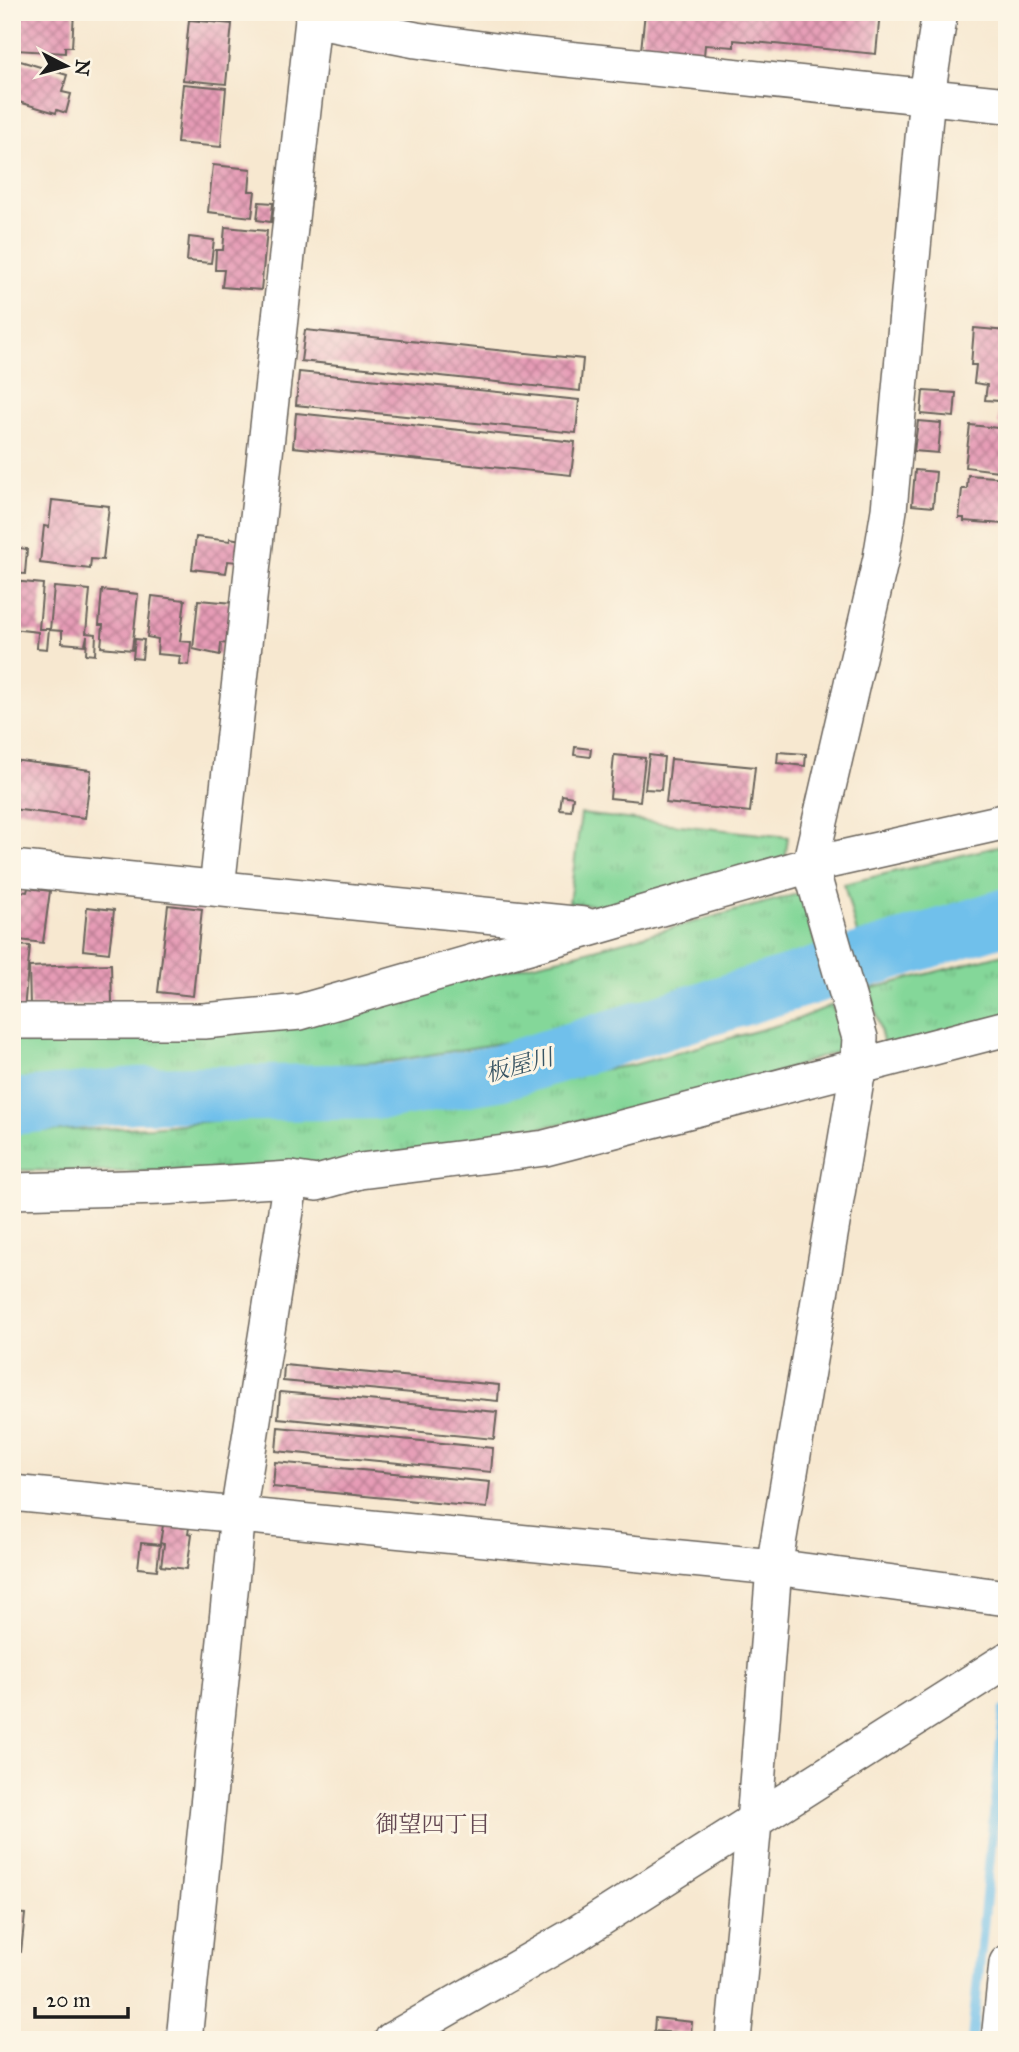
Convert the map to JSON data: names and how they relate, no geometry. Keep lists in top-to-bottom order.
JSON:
{
  "districts": ["御望四丁目"],
  "water": ["板屋川"],
  "scale_bar": "20 m",
  "north": "right"
}
